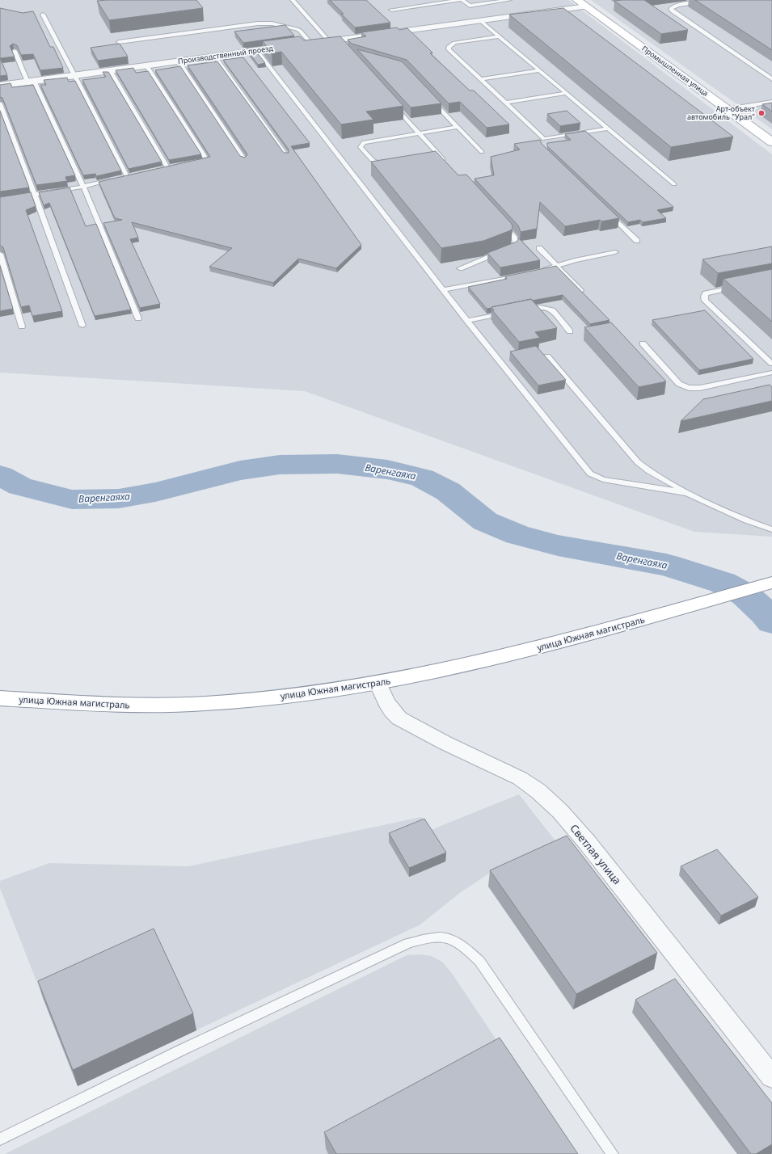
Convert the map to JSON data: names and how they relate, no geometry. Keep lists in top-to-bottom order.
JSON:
{
  "streets": {
    "main road": ["Промышленная улица", "улица Южная магистраль"],
    "street": ["Производственный проезд", "Светлая улица"]
  },
  "crossings": [
    ["Производственный проезд", "Промышленная улица"],
    ["улица Южная магистраль", "Светлая улица"]
  ],
  "water": ["Варенгаяха"],
  "places": ["Арт-объект автомобиль \"Урал\""]
}
